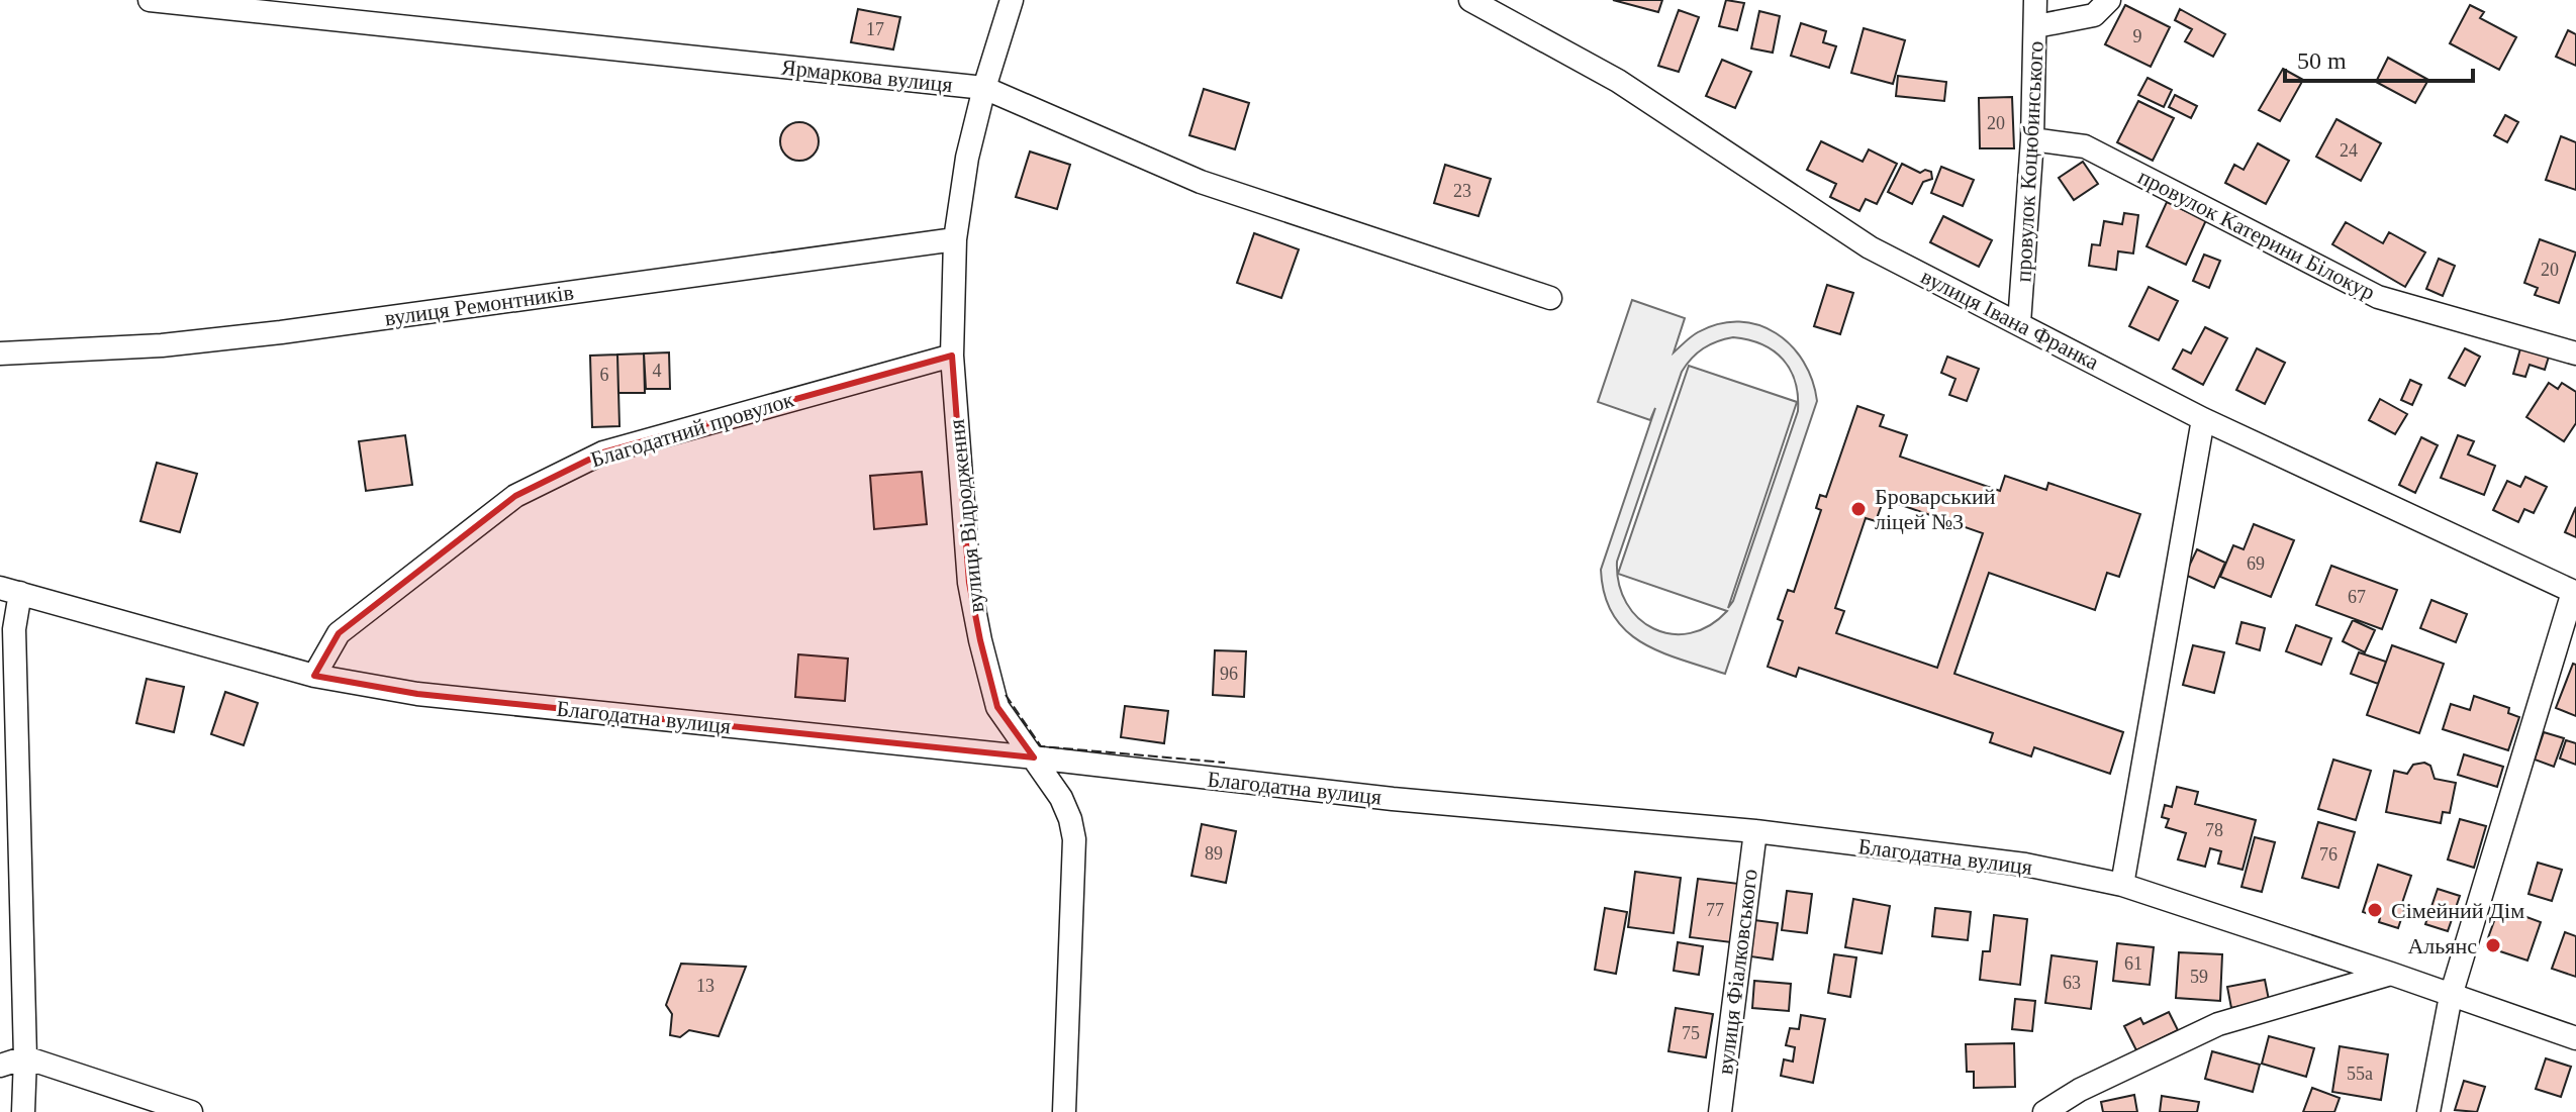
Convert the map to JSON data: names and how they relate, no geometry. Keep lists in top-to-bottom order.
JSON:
{
  "streets": {
    "street": [
      "Ярмаркова вулиця",
      "провулок Коцюбинського",
      "провулок Катерини Білокур",
      "вулиця Ремонтників",
      "вулиця Івана Франка",
      "Благодатний провулок",
      "вулиця Відродження",
      "Благодатна вулиця",
      "вулиця Фіалковського"
    ]
  },
  "crossings": [
    ["Ярмаркова вулиця", "вулиця Відродження"],
    ["провулок Коцюбинського", "провулок Катерини Білокур"],
    ["провулок Коцюбинського", "вулиця Івана Франка"],
    ["вулиця Ремонтників", "вулиця Відродження"],
    ["Благодатний провулок", "вулиця Відродження"],
    ["Благодатний провулок", "Благодатна вулиця"],
    ["вулиця Відродження", "Благодатна вулиця"],
    ["Благодатна вулиця", "вулиця Фіалковського"]
  ],
  "places": ["Броварський ліцей №3", "Сімейний Дім", "Альянс"],
  "house_numbers": [
    "17",
    "9",
    "20",
    "24",
    "23",
    "20",
    "4",
    "6",
    "69",
    "67",
    "96",
    "78",
    "89",
    "76",
    "77",
    "61",
    "59",
    "63",
    "13",
    "75",
    "55а"
  ],
  "scale_bar": "50 m"
}
